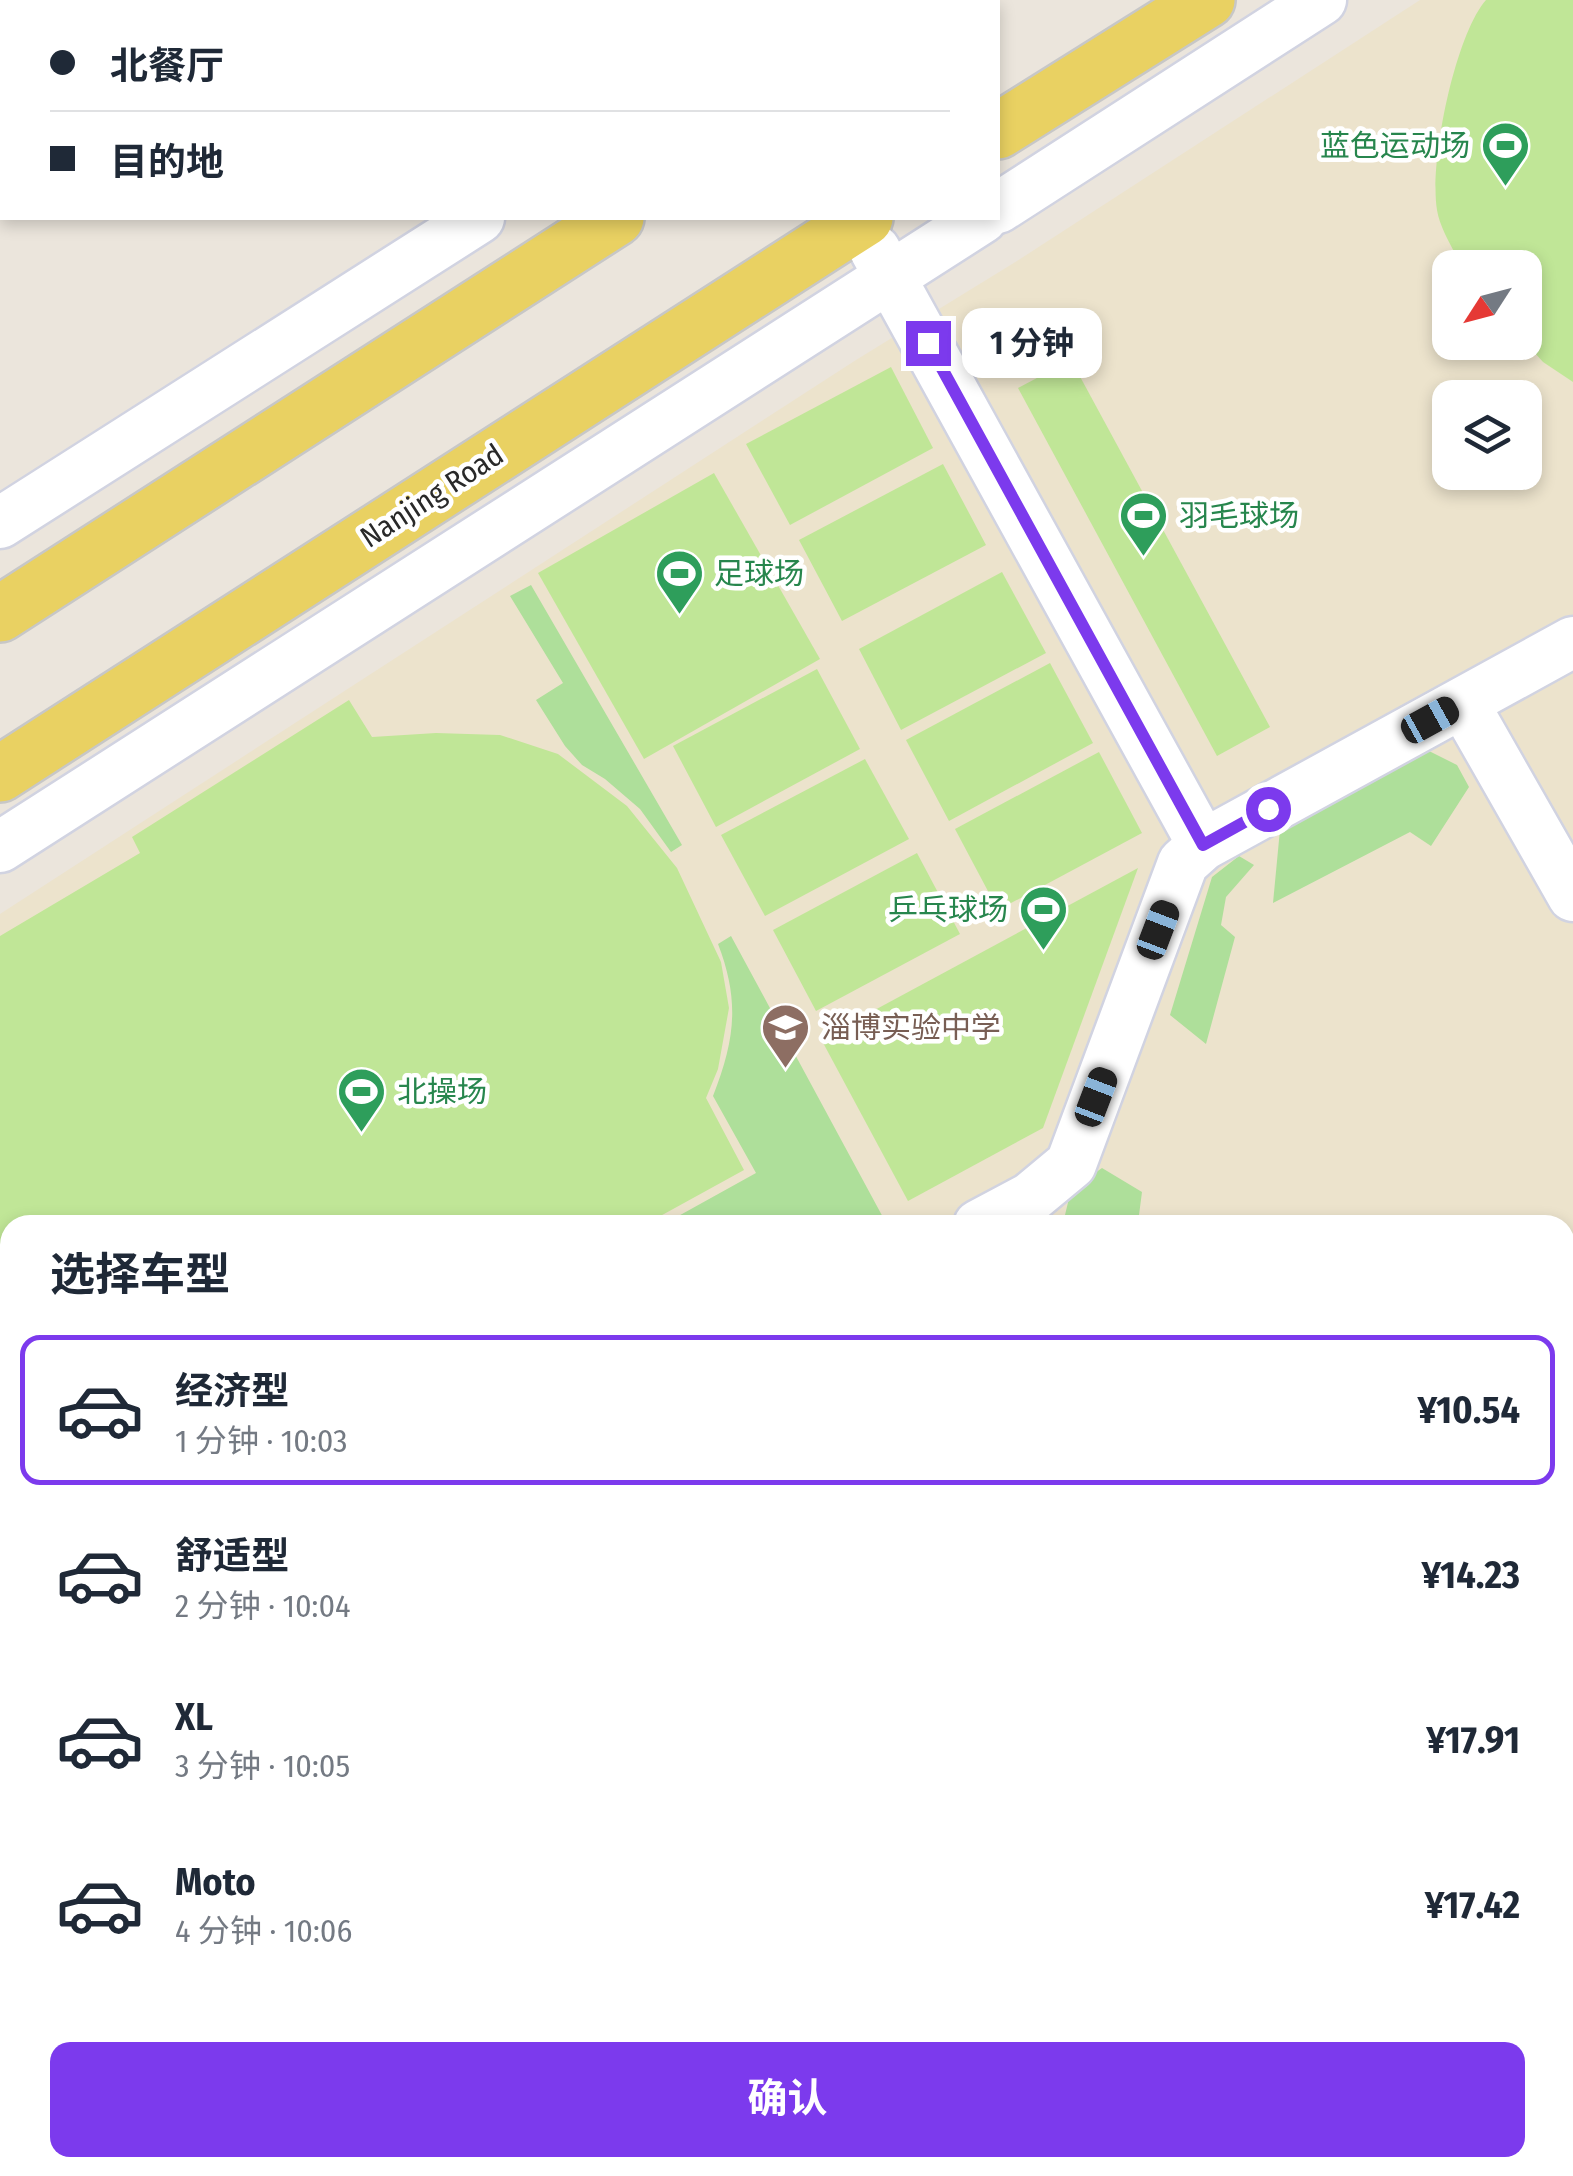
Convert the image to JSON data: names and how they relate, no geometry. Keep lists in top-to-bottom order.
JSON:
{
  "streets": {
    "main road": ["Nanjing Road"]
  },
  "places": {
    "sports": [
      "蓝色运动场",
      "羽毛球场",
      "足球场",
      "乒乓球场",
      "北操场"
    ],
    "school or university": ["淄博实验中学"]
  },
  "north": "bottom left",
  "page": {
    "banner": ["北餐厅", "目的地"],
    "bubble": "1 分钟",
    "heading": "选择车型",
    "list": [
      {
        "name": "经济型",
        "note": "1 分钟 · 10:03",
        "value": "¥10.54"
      },
      {
        "name": "舒适型",
        "note": "2 分钟 · 10:04",
        "value": "¥14.23"
      },
      {
        "name": "XL",
        "note": "3 分钟 · 10:05",
        "value": "¥17.91"
      },
      {
        "name": "Moto",
        "note": "4 分钟 · 10:06",
        "value": "¥17.42"
      }
    ],
    "buttons": "确认"
  }
}
